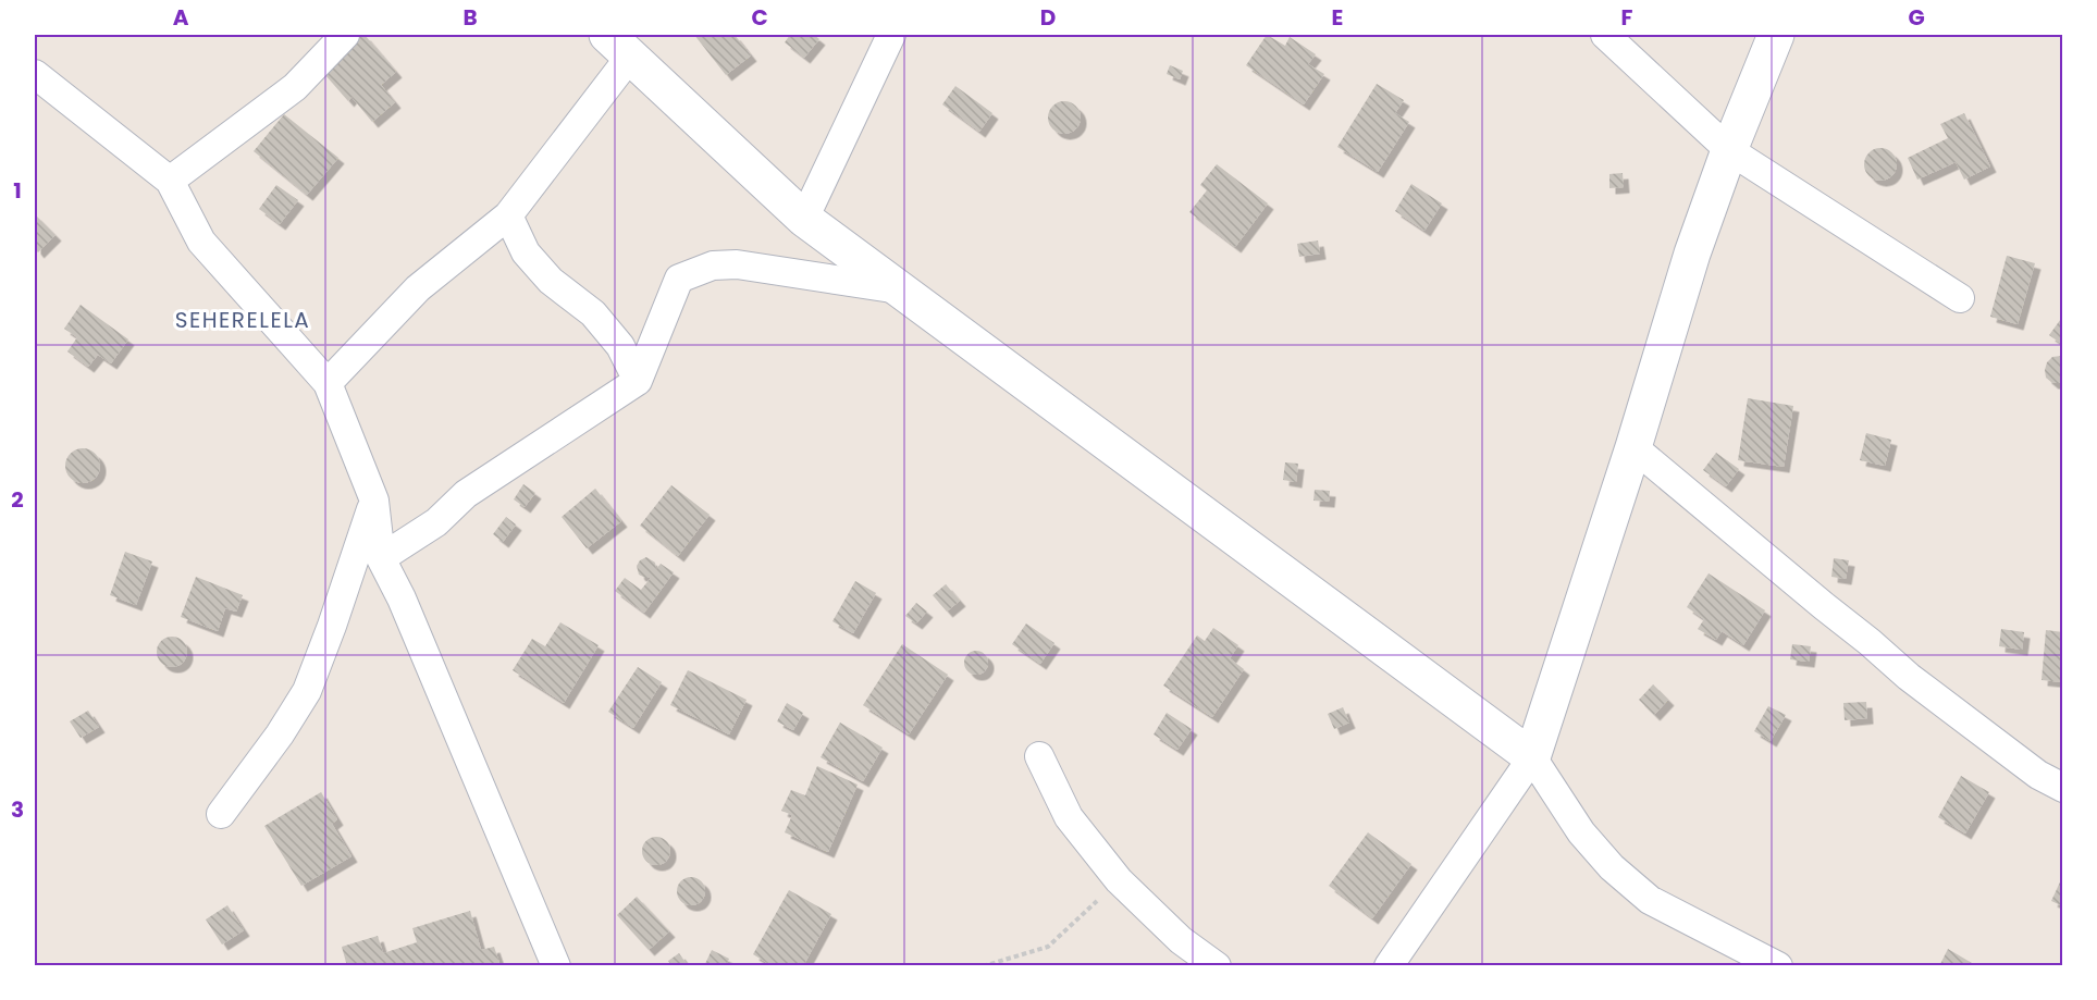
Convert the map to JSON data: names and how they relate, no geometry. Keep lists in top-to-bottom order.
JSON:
{
  "districts": ["SEHERELELA"],
  "grid": {
    "columns": [
      "A",
      "B",
      "C",
      "D",
      "E",
      "F",
      "G"
    ],
    "rows": ["1", "2", "3"]
  }
}
